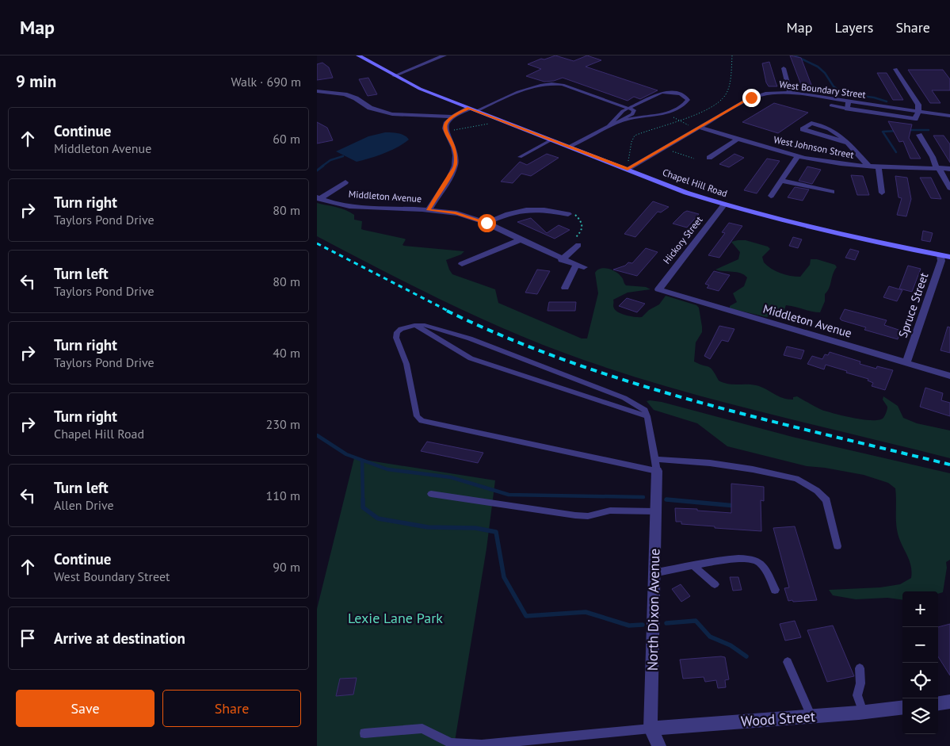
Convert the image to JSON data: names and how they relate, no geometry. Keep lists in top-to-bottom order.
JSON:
{
  "streets": {
    "main road": ["Chapel Hill Road"],
    "street": [
      "West Boundary Street",
      "West Johnson Street",
      "Middleton Avenue",
      "Hickory Street",
      "Spruce Street",
      "North Dixon Avenue",
      "Wood Street"
    ]
  },
  "crossings": [
    ["West Boundary Street", "West Johnson Street"],
    ["West Boundary Street", "Chapel Hill Road"],
    ["Chapel Hill Road", "Hickory Street"],
    ["Chapel Hill Road", "Spruce Street"],
    ["Middleton Avenue", "Hickory Street"],
    ["Middleton Avenue", "Spruce Street"],
    ["North Dixon Avenue", "Wood Street"]
  ],
  "parks": ["Lexie Lane Park"],
  "page": {
    "header": "Map",
    "nav": ["Map", "Layers", "Share"],
    "heading": ["9 min", "Walk · 690 m"],
    "list": [
      ["Continue", "Middleton Avenue", "60 m"],
      ["Turn right", "Taylors Pond Drive", "80 m"],
      ["Turn left", "Taylors Pond Drive", "80 m"],
      ["Turn right", "Taylors Pond Drive", "40 m"],
      ["Turn right", "Chapel Hill Road", "230 m"],
      ["Turn left", "Allen Drive", "110 m"],
      ["Continue", "West Boundary Street", "90 m"],
      "Arrive at destination"
    ],
    "map_buttons": ["+", "−"],
    "buttons": ["Save", "Share"]
  }
}
